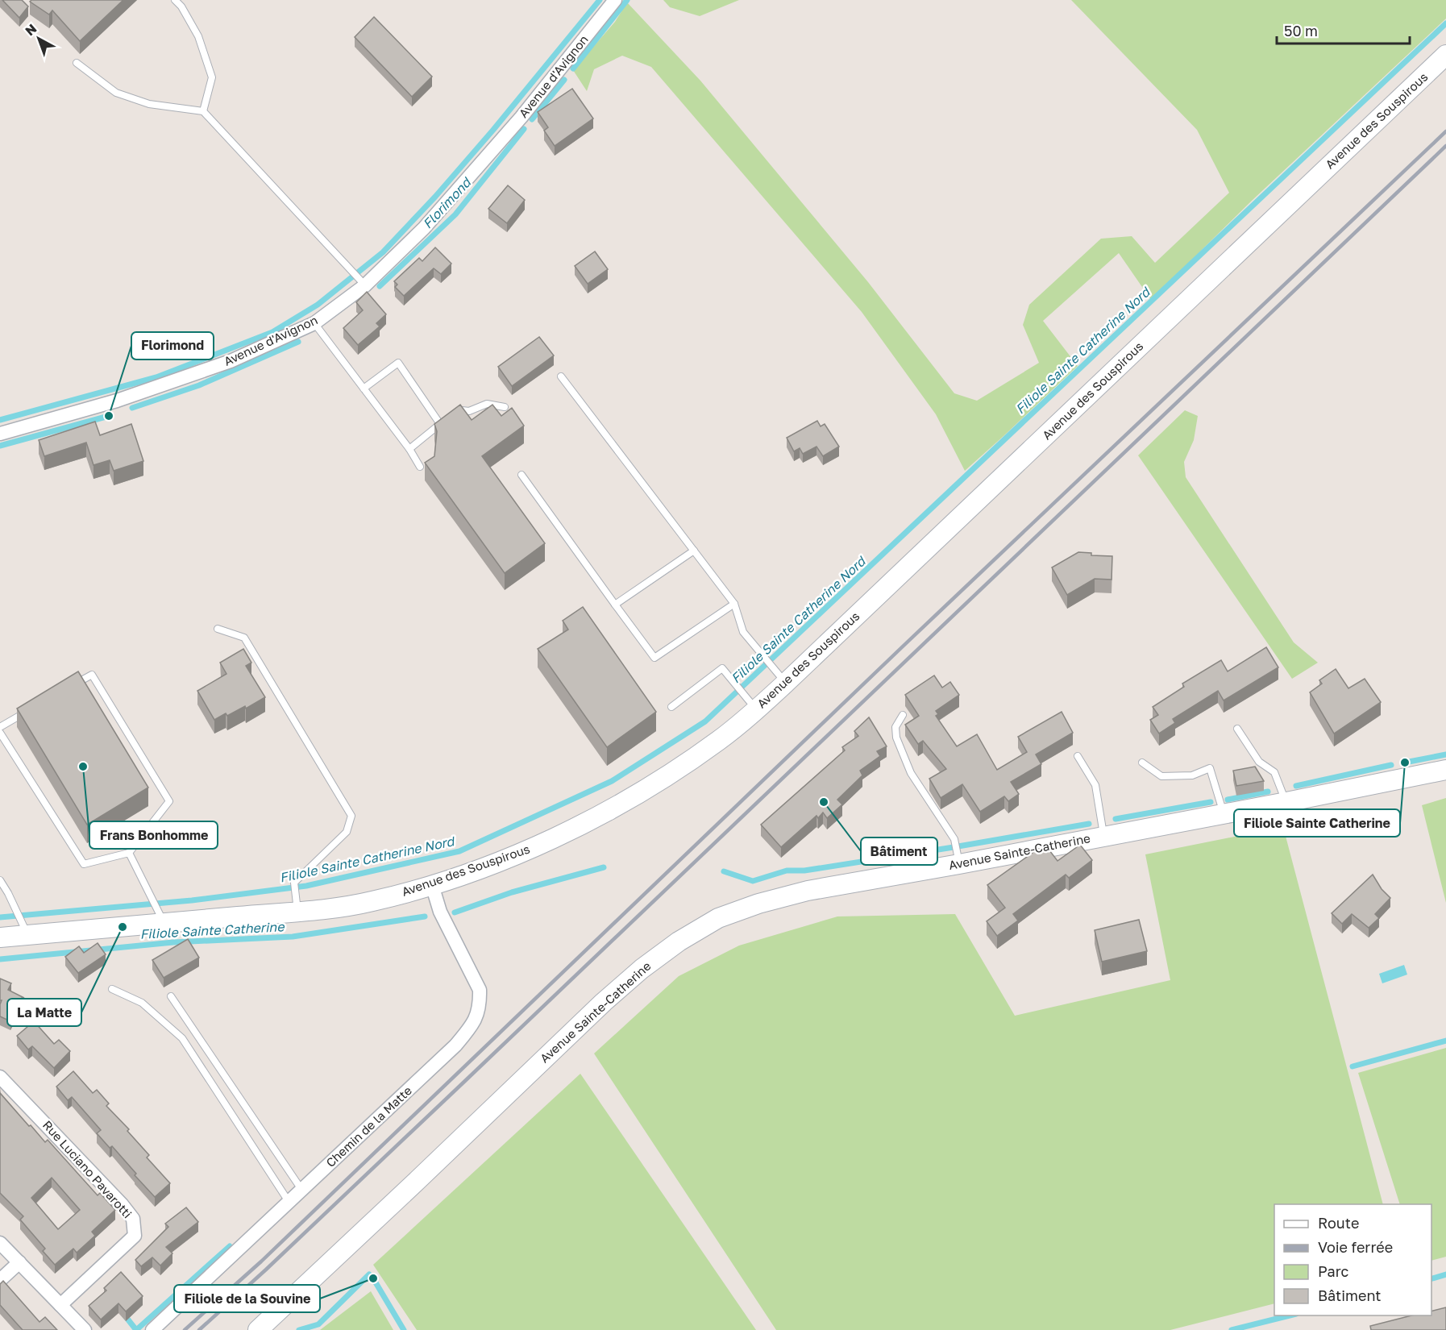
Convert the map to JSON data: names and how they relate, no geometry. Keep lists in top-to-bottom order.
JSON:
{
  "streets": {
    "main road": ["Avenue des Souspirous", "Avenue Sainte-Catherine"],
    "street": ["Avenue d'Avignon", "Chemin de la Matte", "Rue Luciano Pavarotti"]
  },
  "crossings": [
    ["Avenue des Souspirous", "Chemin de la Matte"]
  ],
  "water": ["Florimond", "Filiole Sainte Catherine Nord", "Filiole Sainte Catherine"],
  "places": [
    "Florimond",
    "Filiole Sainte Catherine",
    "Frans Bonhomme",
    "Bâtiment",
    "La Matte",
    "Filiole de la Souvine"
  ],
  "legend": [
    "Route",
    "Voie ferrée",
    "Parc",
    "Bâtiment"
  ],
  "scale_bar": "50 m",
  "north": "top left"
}
